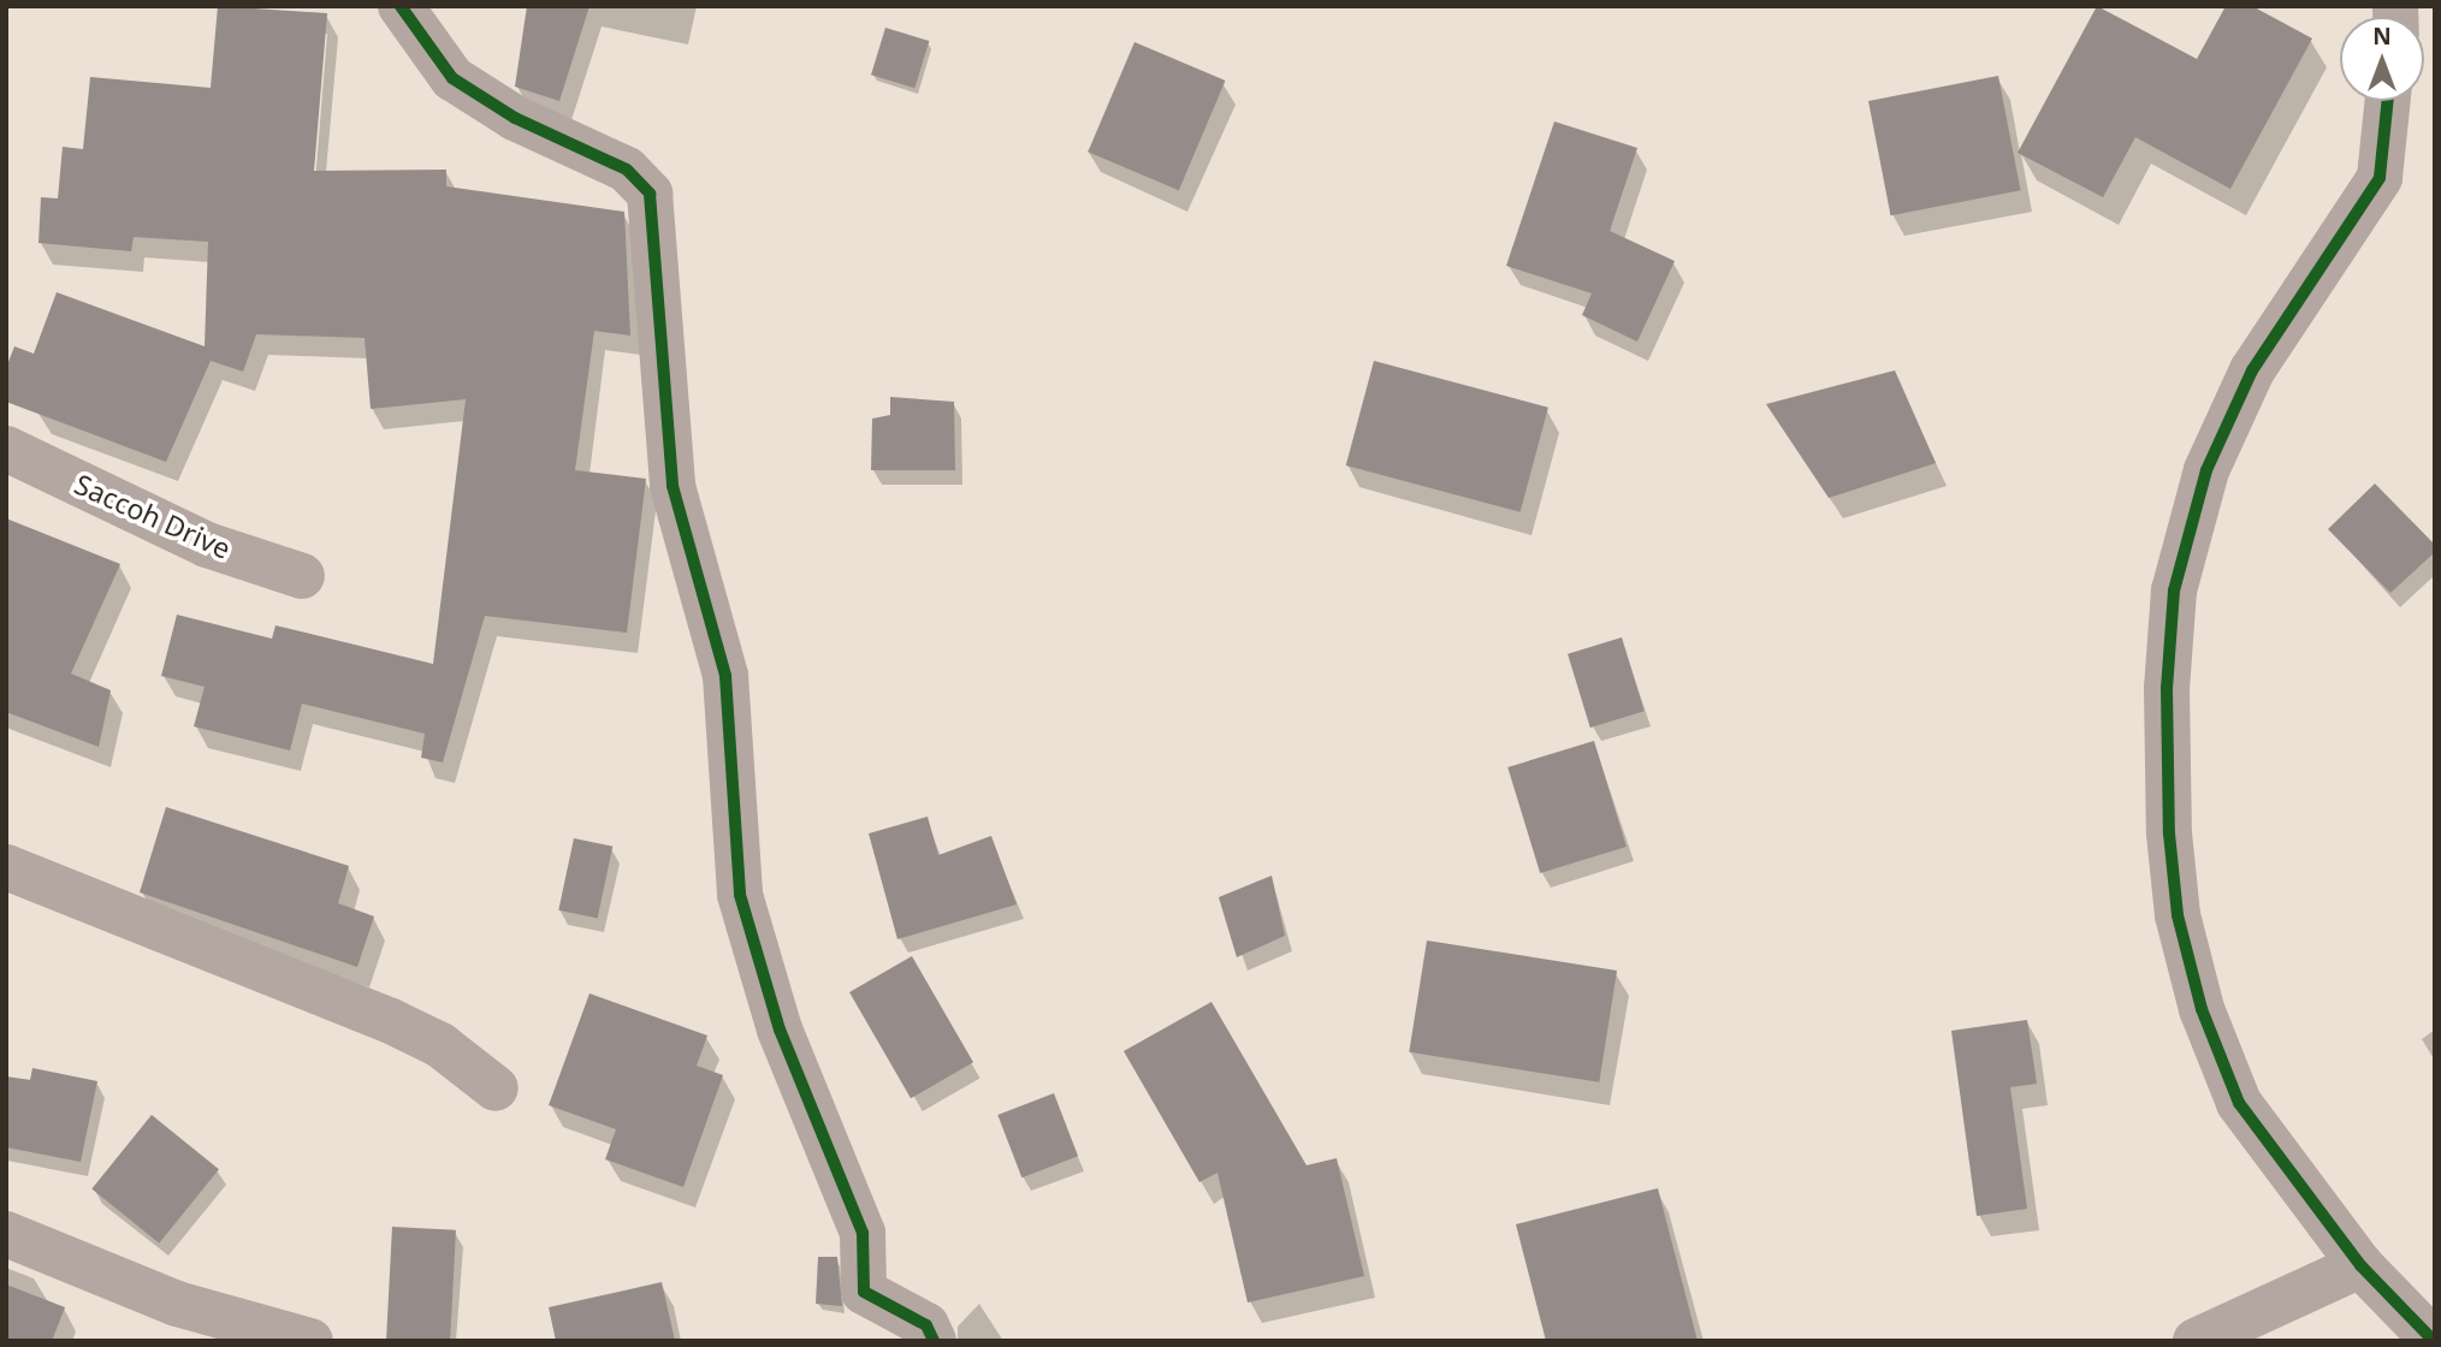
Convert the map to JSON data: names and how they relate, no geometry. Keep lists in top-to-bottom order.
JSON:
{
  "streets": {
    "street": ["Saccoh Drive"]
  },
  "north": "top"
}
